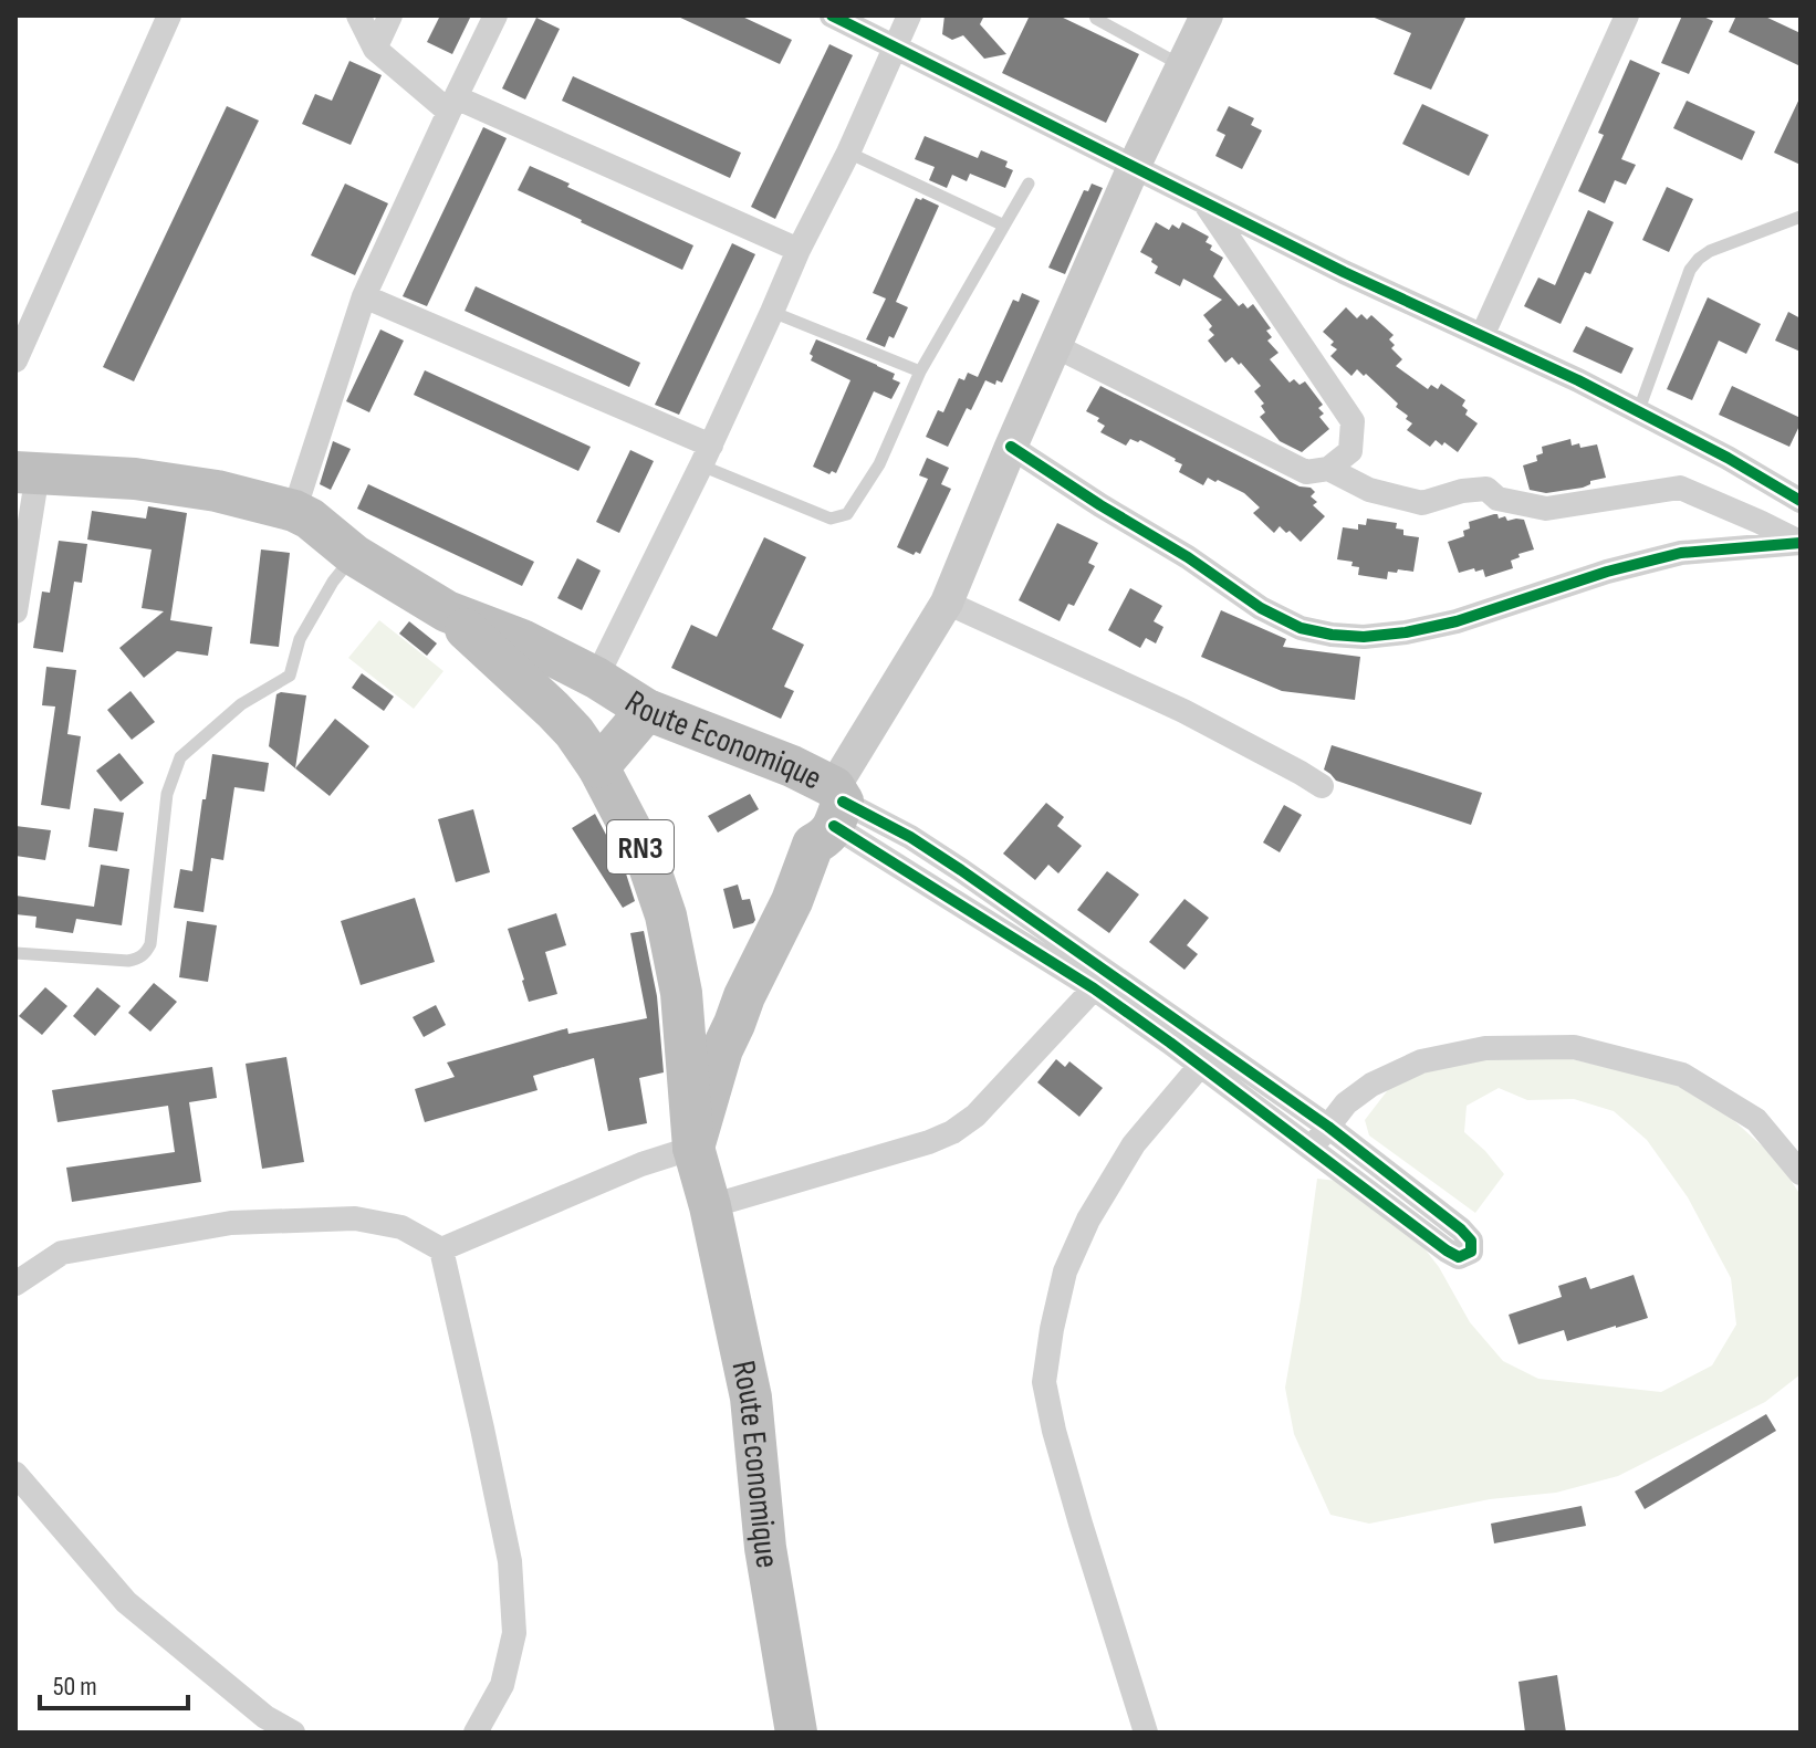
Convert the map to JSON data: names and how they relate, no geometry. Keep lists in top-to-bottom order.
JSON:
{
  "streets": {
    "highway": ["Route Economique", "RN3"]
  },
  "scale_bar": "50 m"
}
